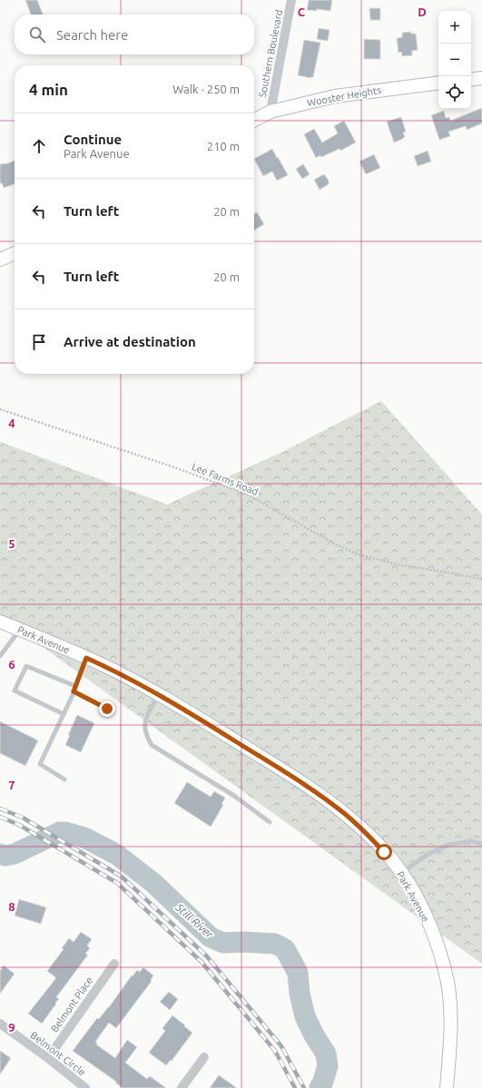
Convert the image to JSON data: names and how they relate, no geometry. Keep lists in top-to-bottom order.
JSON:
{
  "streets": {
    "main road": ["Wooster Heights", "Park Avenue"],
    "street": ["Southern Boulevard", "Belmont Place", "Belmont Circle"],
    "path": ["Lee Farms Road"]
  },
  "crossings": [
    ["Southern Boulevard", "Wooster Heights"],
    ["Belmont Place", "Belmont Circle"]
  ],
  "water": ["Still River"],
  "page": {
    "map_buttons": ["+", "−"],
    "search": "Search here",
    "heading": ["4 min", "Walk · 250 m"],
    "list": [
      ["Continue", "Park Avenue", "210 m"],
      ["Turn left", "20 m"],
      ["Turn left", "20 m"],
      "Arrive at destination"
    ]
  },
  "grid": {
    "columns": ["C", "D"],
    "rows": [
      "4",
      "5",
      "6",
      "7",
      "8",
      "9"
    ]
  }
}
